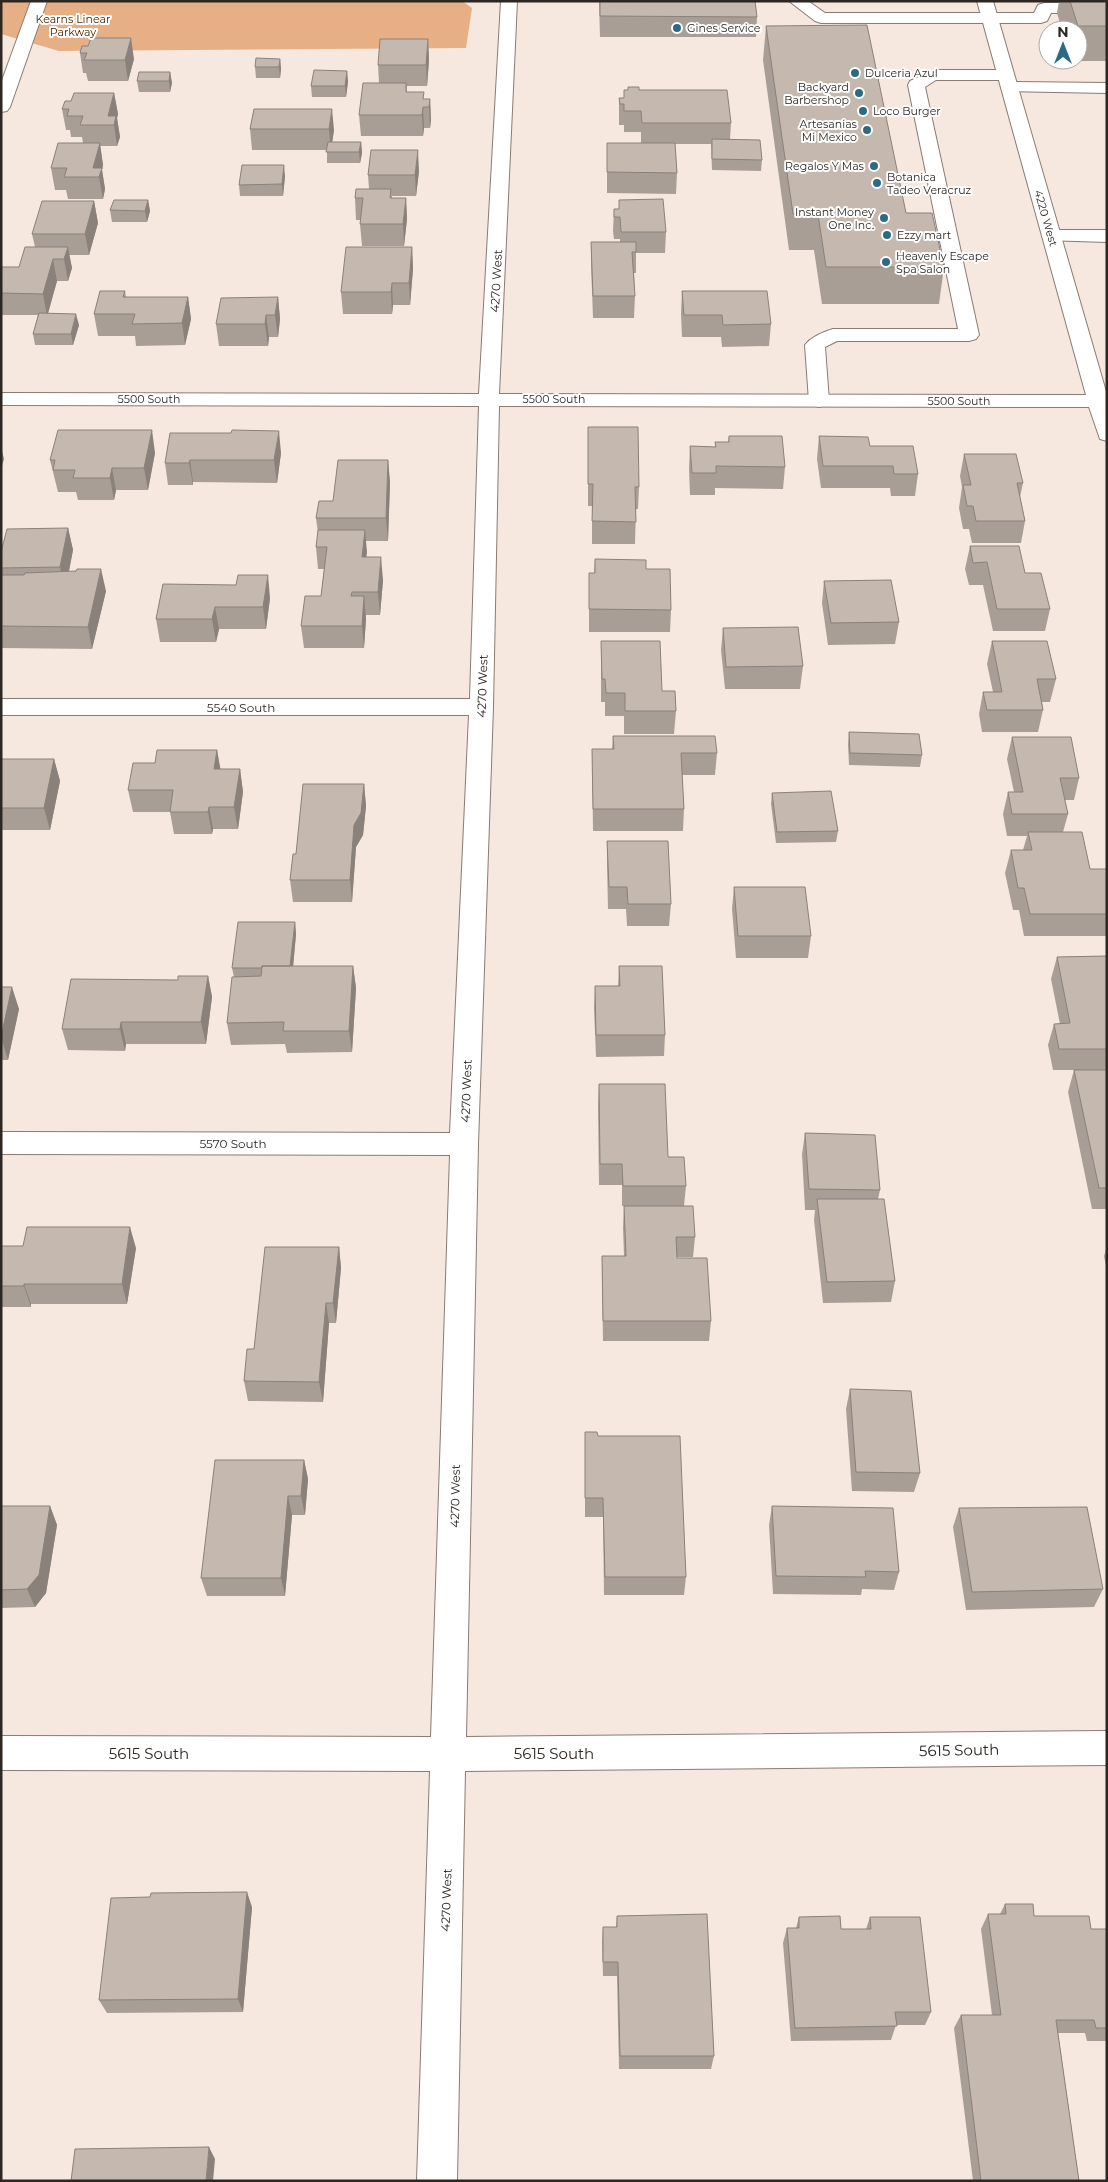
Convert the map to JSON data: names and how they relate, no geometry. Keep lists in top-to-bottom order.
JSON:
{
  "streets": {
    "street": [
      "4220 West",
      "4270 West",
      "5500 South",
      "5540 South",
      "5570 South",
      "5615 South"
    ]
  },
  "crossings": [
    ["4220 West", "5500 South"],
    ["4270 West", "5500 South"],
    ["4270 West", "5540 South"],
    ["4270 West", "5570 South"],
    ["4270 West", "5615 South"]
  ],
  "parks": ["Kearns Linear Parkway"],
  "places": [
    "Gines Service",
    "Dulceria Azul",
    "Backyard Barbershop",
    "Loco Burger",
    "Artesanias Mi Mexico",
    "Regalos Y Mas",
    "Botanica Tadeo Veracruz",
    "Instant Money One Inc.",
    "Ezzy mart",
    "Heavenly Escape Spa Salon"
  ],
  "north": "top"
}
